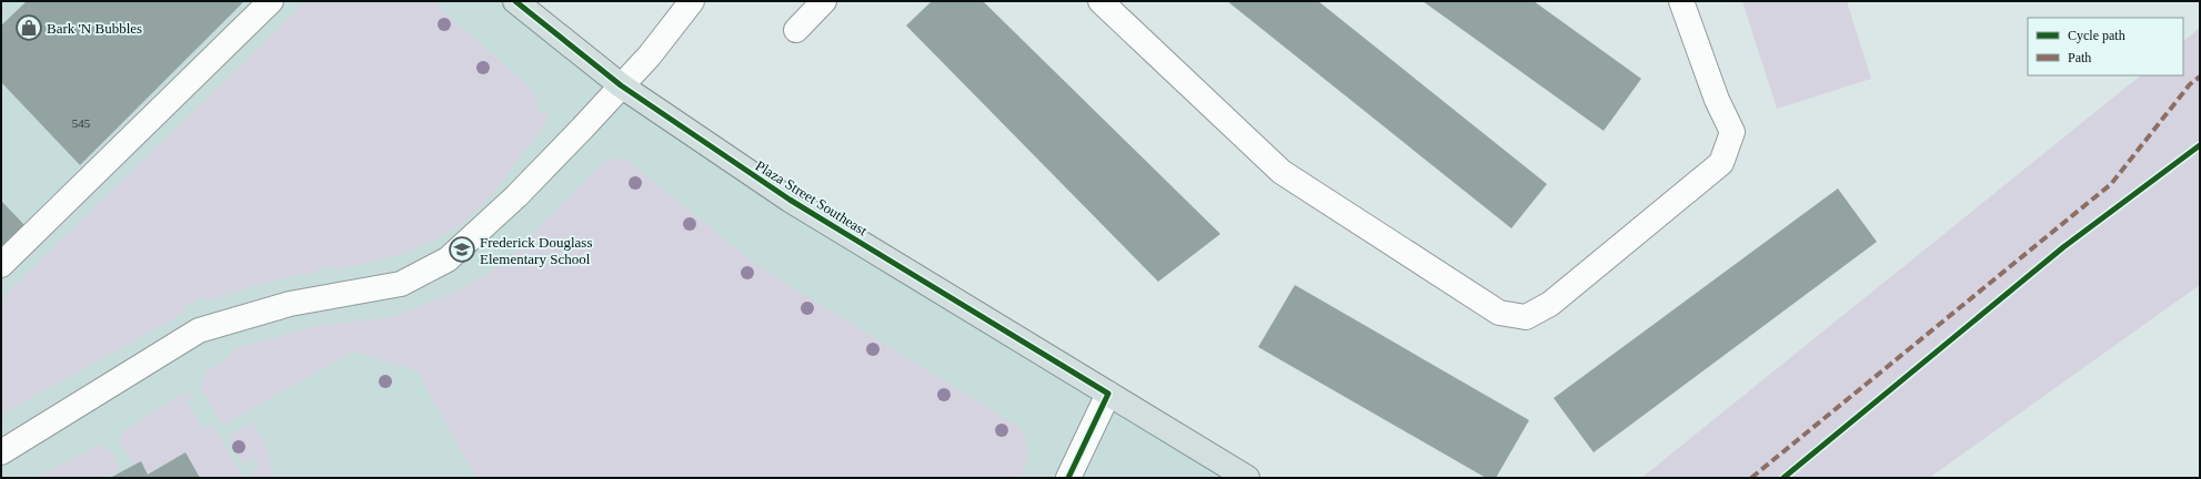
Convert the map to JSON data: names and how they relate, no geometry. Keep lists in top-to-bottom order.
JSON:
{
  "streets": {
    "main road": ["Plaza Street Southeast"]
  },
  "places": {
    "shop": ["Bark 'N Bubbles"],
    "school or university": ["Frederick Douglass Elementary School"]
  },
  "house_numbers": ["545"],
  "legend": ["Cycle path", "Path"]
}
